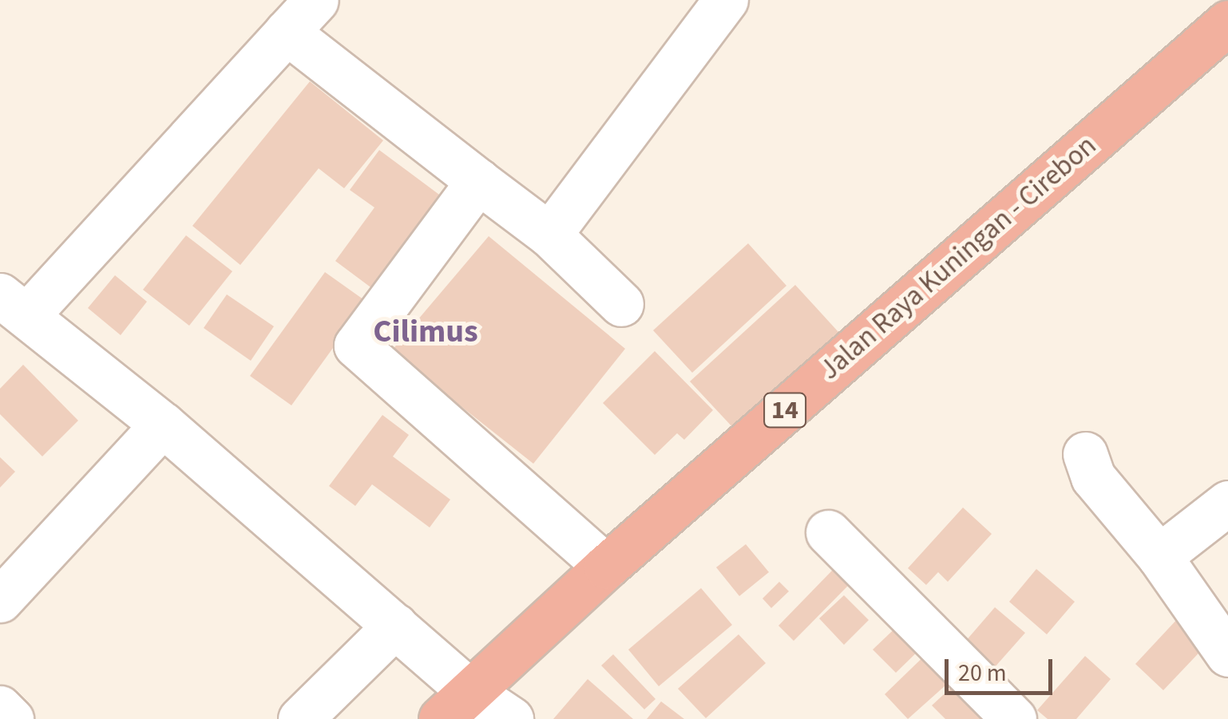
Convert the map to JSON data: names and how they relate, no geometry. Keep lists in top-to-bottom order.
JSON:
{
  "streets": {
    "highway": ["Jalan Raya Kuningan - Cirebon", "14"]
  },
  "districts": ["Cilimus"],
  "scale_bar": "20 m"
}
